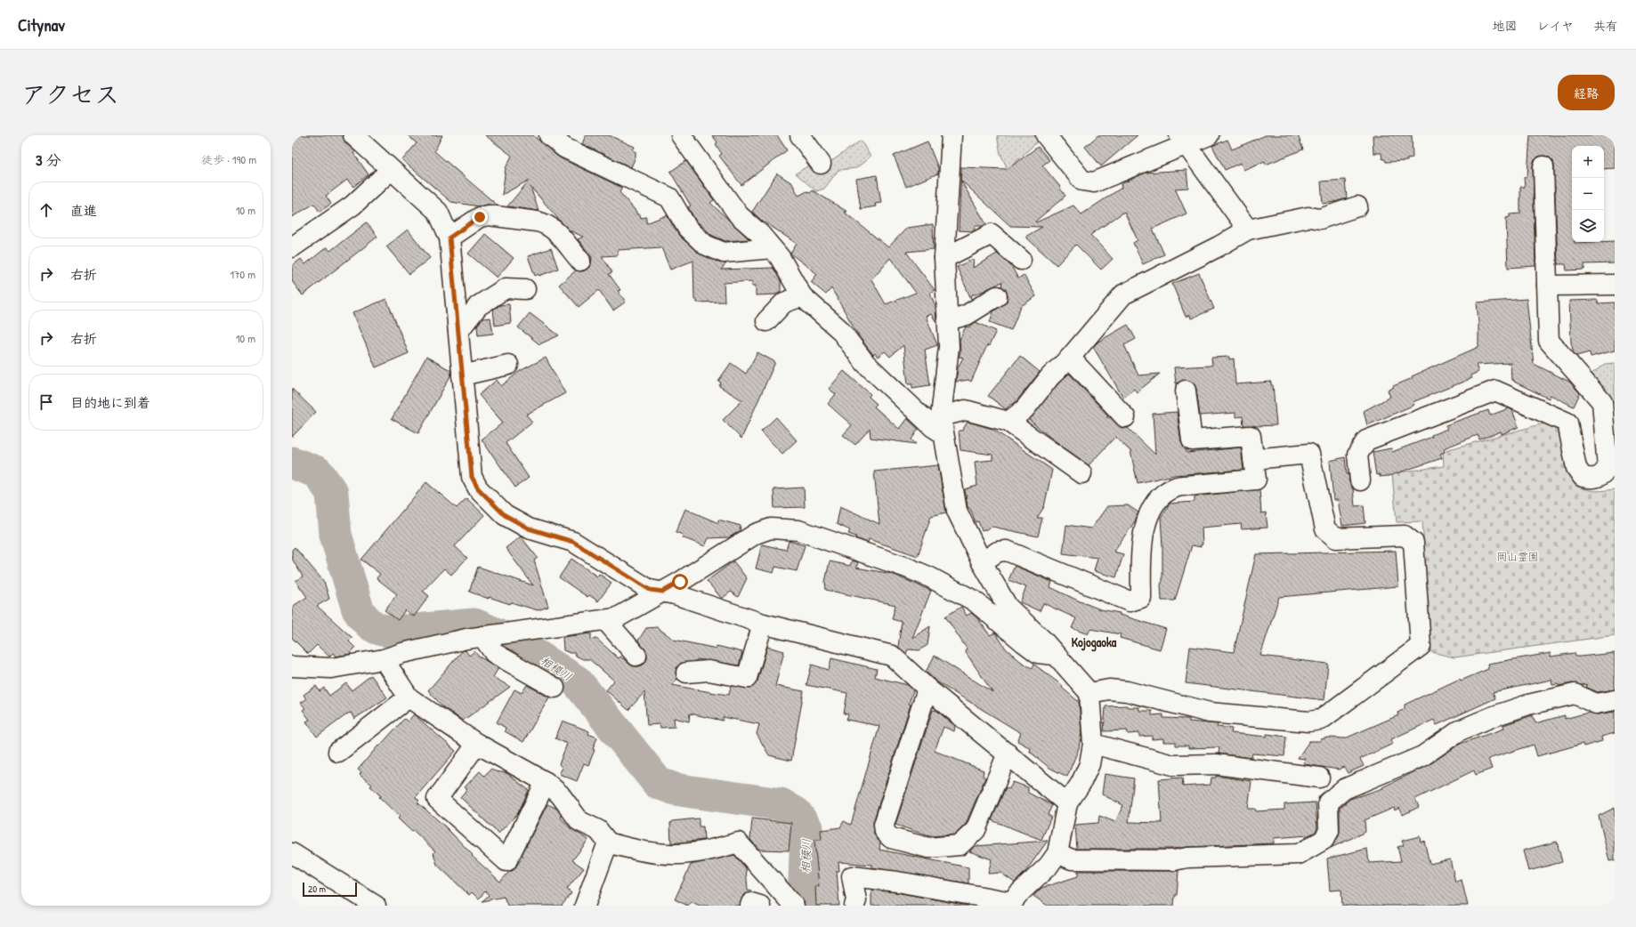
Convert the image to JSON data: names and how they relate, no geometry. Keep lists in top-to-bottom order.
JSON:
{
  "districts": ["Kojogaoka"],
  "water": ["相模川"],
  "parks": ["岡山霊園"],
  "scale_bar": "20 m",
  "page": {
    "header": "Citynav",
    "nav": ["地図", "レイヤ", "共有"],
    "title": "アクセス",
    "buttons": "経路",
    "heading": ["3 分", "徒歩 · 190 m"],
    "map_buttons": ["+", "−"],
    "list": [
      ["直進", "10 m"],
      ["右折", "170 m"],
      ["右折", "10 m"],
      "目的地に到着"
    ],
    "scale": "20 m"
  }
}
